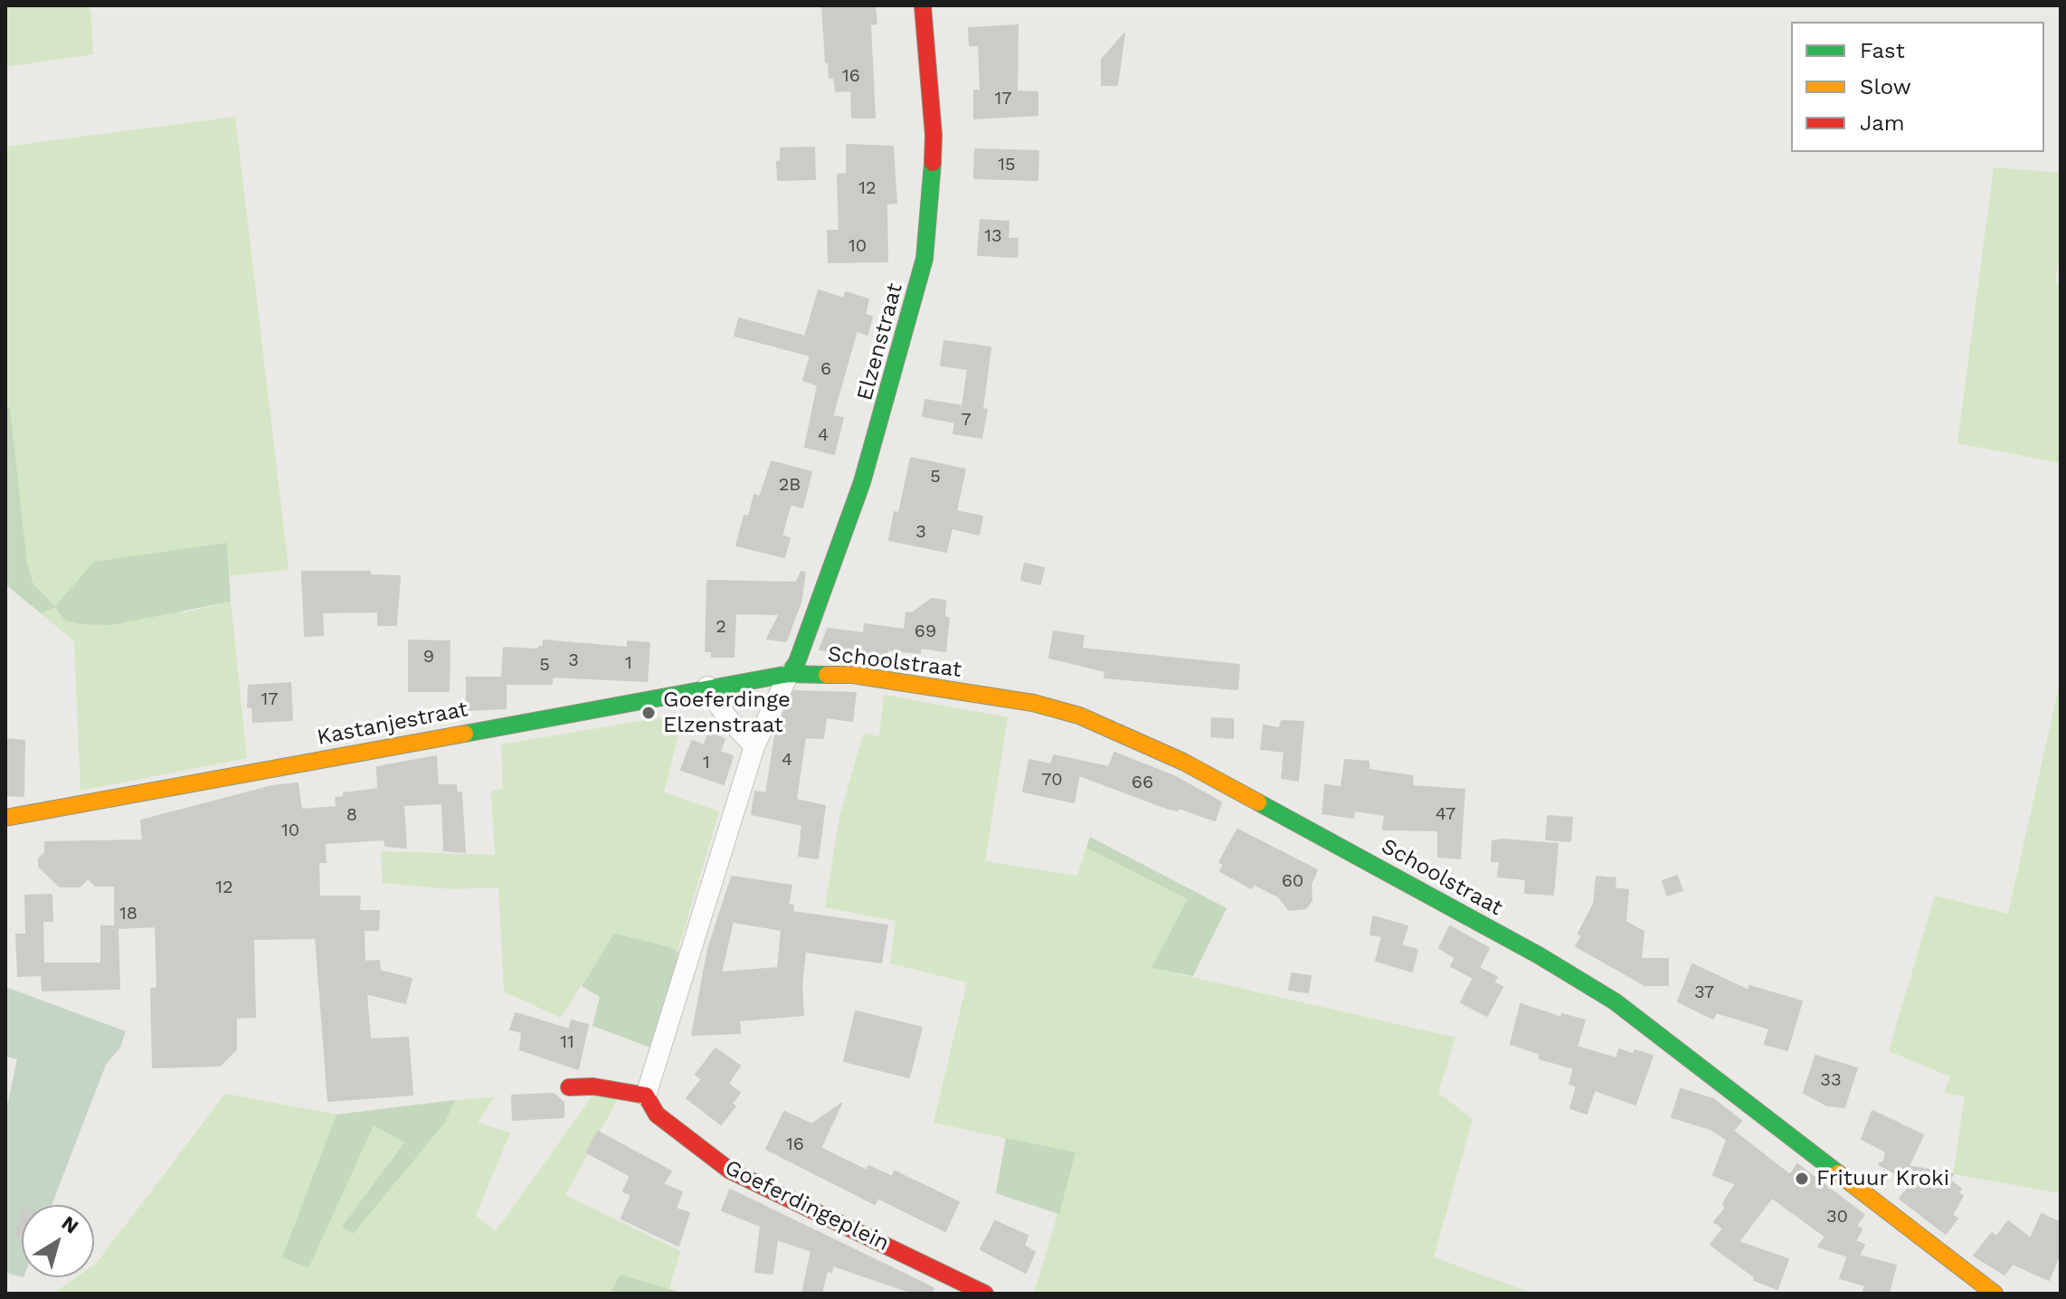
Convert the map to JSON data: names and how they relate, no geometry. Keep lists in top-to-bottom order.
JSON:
{
  "streets": {
    "street": [
      "Elzenstraat",
      "Schoolstraat",
      "Kastanjestraat",
      "Goeferdingeplein"
    ]
  },
  "crossings": [
    ["Elzenstraat", "Schoolstraat"],
    ["Elzenstraat", "Kastanjestraat"],
    ["Schoolstraat", "Kastanjestraat"]
  ],
  "places": ["Goeferdinge Elzenstraat", "Frituur Kroki"],
  "house_numbers": [
    "16",
    "17",
    "15",
    "12",
    "13",
    "10",
    "6",
    "7",
    "4",
    "5",
    "2B",
    "3",
    "2",
    "69",
    "9",
    "3",
    "1",
    "5",
    "17",
    "4",
    "1",
    "70",
    "66",
    "47",
    "8",
    "10",
    "60",
    "12",
    "18",
    "37",
    "11",
    "33",
    "16",
    "30"
  ],
  "legend": ["Fast", "Slow", "Jam"],
  "north": "top right"
}
